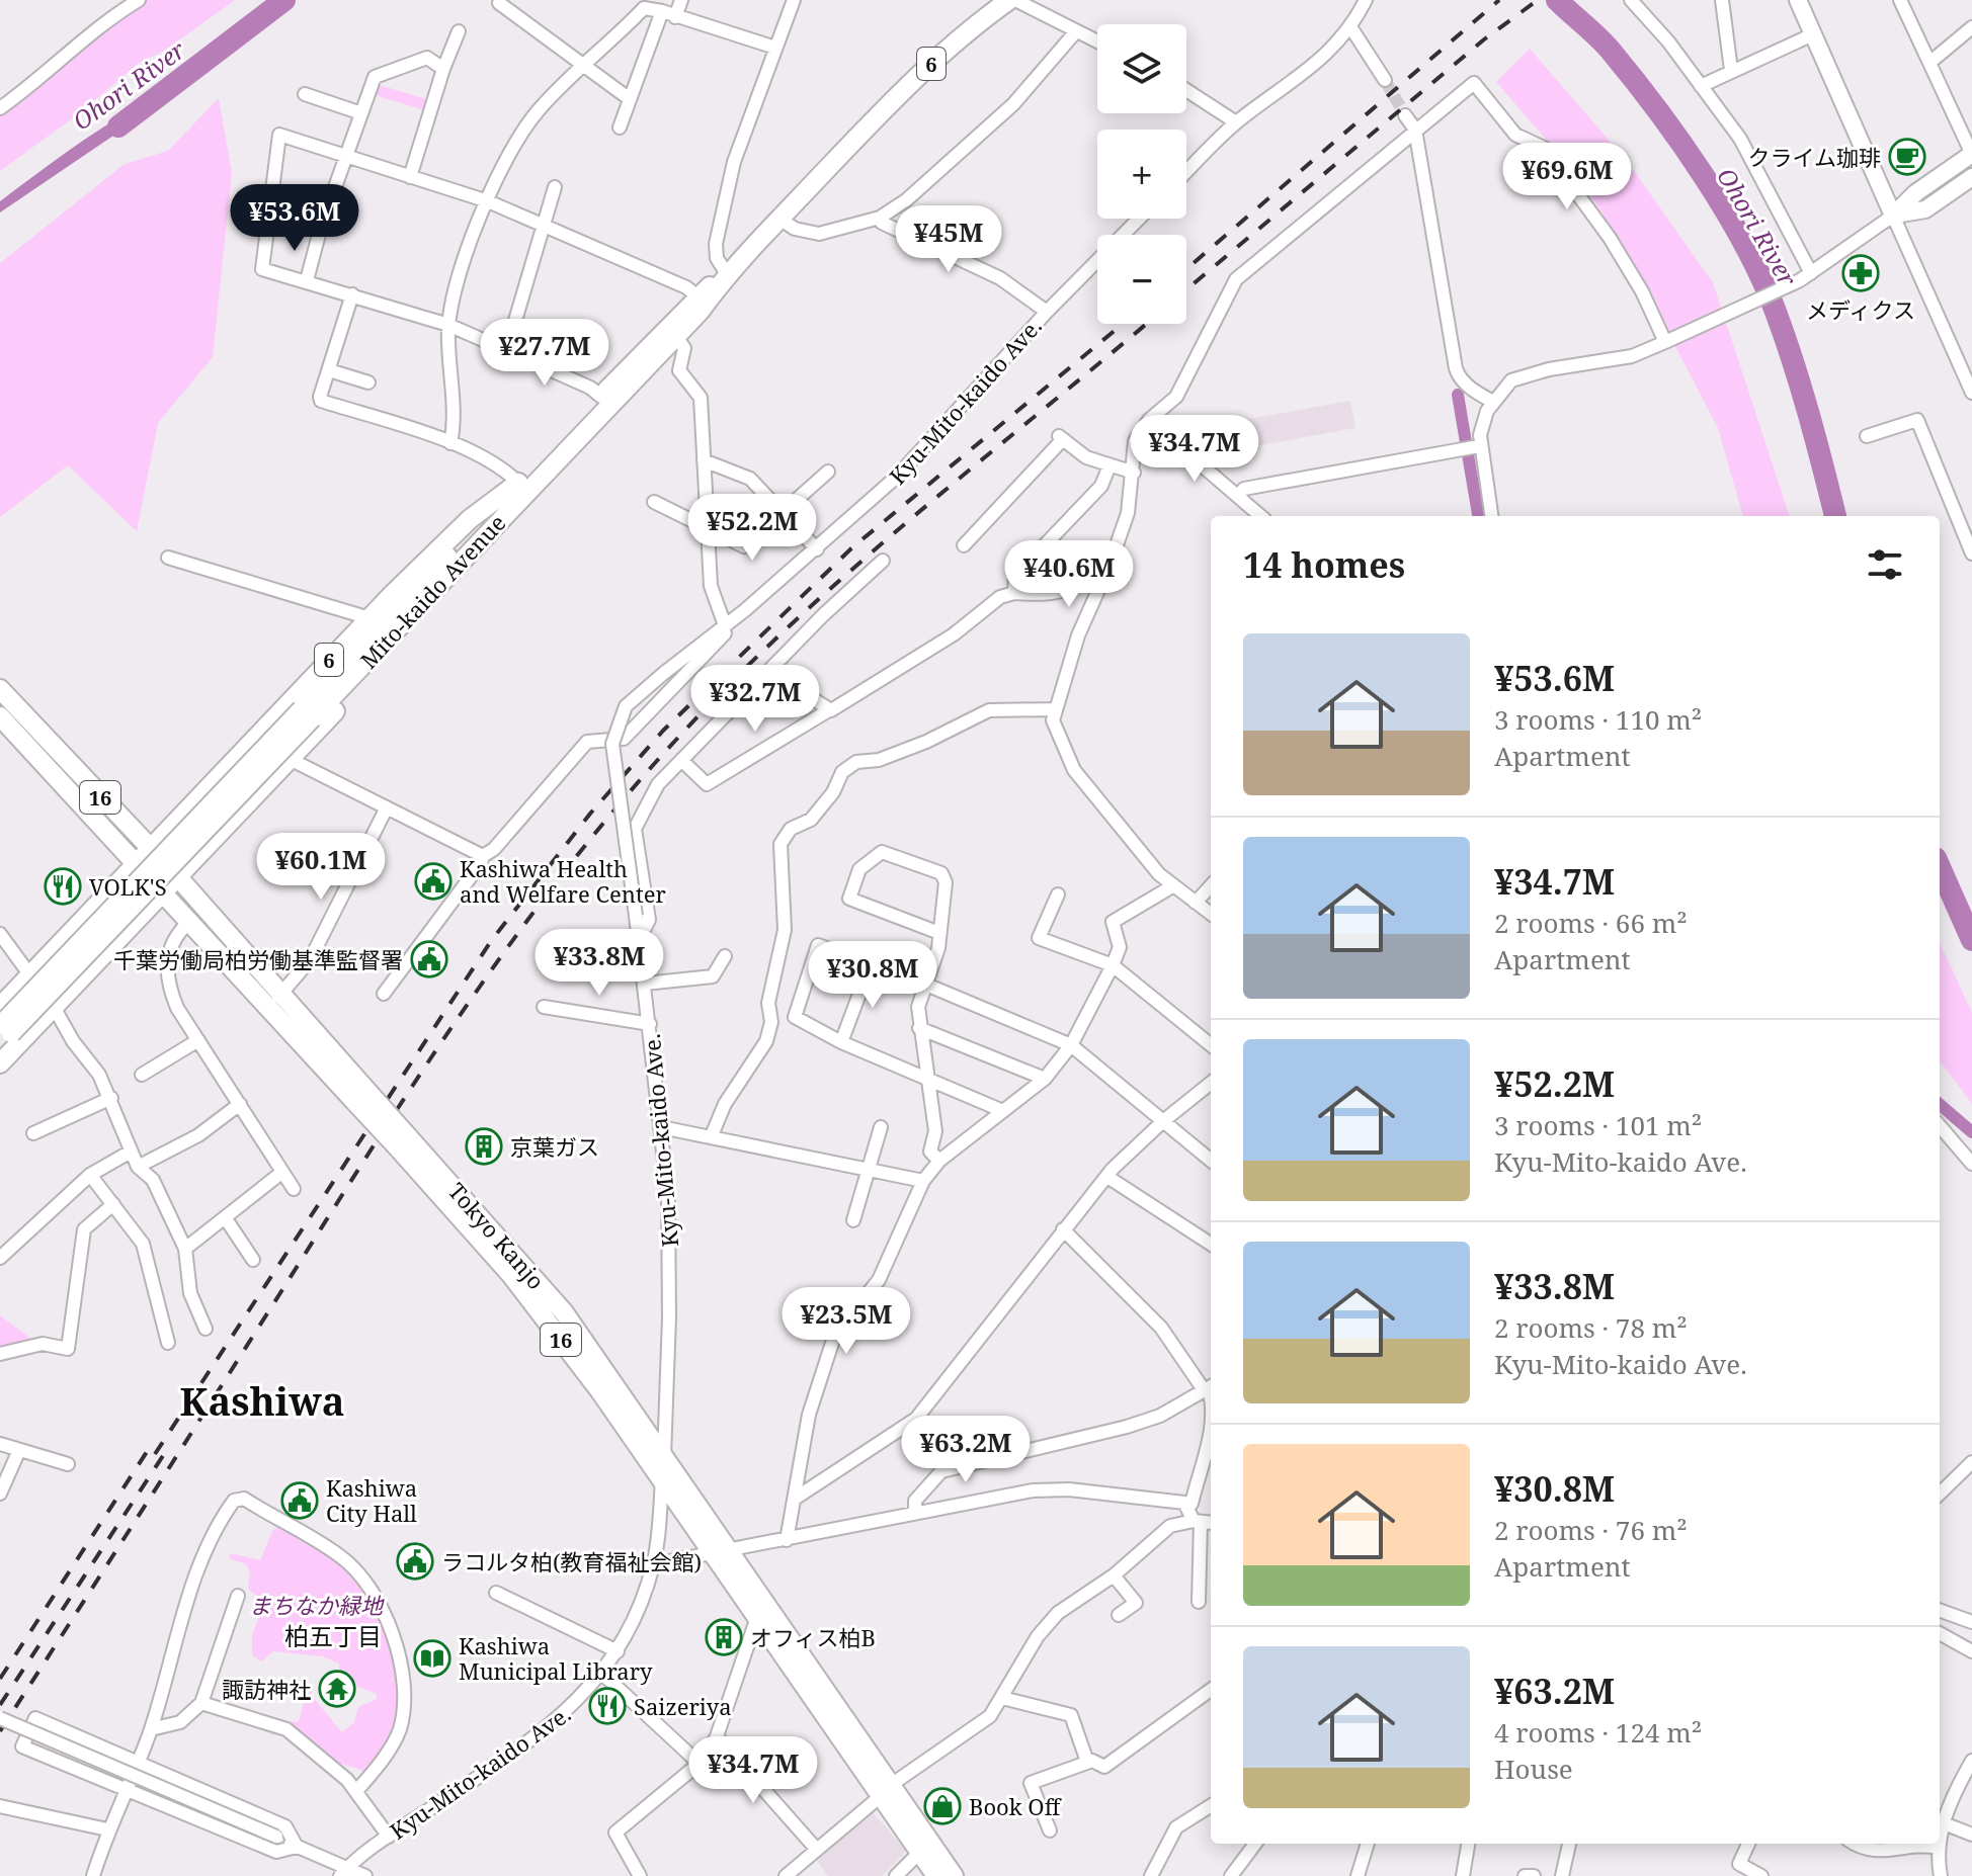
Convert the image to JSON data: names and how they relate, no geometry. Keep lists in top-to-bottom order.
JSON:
{
  "streets": {
    "highway": [
      "6",
      "Mito-kaido Avenue",
      "16",
      "Tokyo Kanjo"
    ],
    "street": ["Kyu-Mito-kaido Ave."]
  },
  "crossings": [
    ["6", "Mito-kaido Avenue"],
    ["6", "Tokyo Kanjo"],
    ["Kyu-Mito-kaido Ave.", "Tokyo Kanjo"]
  ],
  "districts": ["Kashiwa", "柏五丁目"],
  "water": ["Ohori River"],
  "parks": ["まちなか緑地"],
  "places": {
    "cafe": ["クライム珈琲"],
    "pharmacy": ["メディクス"],
    "public building": [
      "Kashiwa Health and Welfare Center",
      "千葉労働局柏労働基準監督署",
      "Kashiwa City Hall",
      "ラコルタ柏(教育福祉会館)"
    ],
    "restaurant": ["VOLK'S", "Saizeriya"],
    "building": ["京葉ガス", "オフィス柏B"],
    "library": ["Kashiwa Municipal Library"],
    "temple": ["諏訪神社"],
    "shop": ["Book Off"]
  },
  "page": {
    "map_buttons": ["+", "−"],
    "price": [
      "¥69.6M",
      "¥53.6M",
      "¥45M",
      "¥27.7M",
      "¥34.7M",
      "¥52.2M",
      "¥40.6M",
      "¥32.7M",
      "¥60.1M",
      "¥33.8M",
      "¥30.8M",
      "¥23.5M",
      "¥63.2M",
      "¥34.7M"
    ],
    "heading": "14 homes",
    "list": [
      {
        "name": "¥53.6M",
        "note": "3 rooms · 110 m² · Apartment"
      },
      {
        "name": "¥34.7M",
        "note": "2 rooms · 66 m² · Apartment"
      },
      {
        "name": "¥52.2M",
        "note": "3 rooms · 101 m² · Kyu-Mito-kaido Ave."
      },
      {
        "name": "¥33.8M",
        "note": "2 rooms · 78 m² · Kyu-Mito-kaido Ave."
      },
      {
        "name": "¥30.8M",
        "note": "2 rooms · 76 m² · Apartment"
      },
      {
        "name": "¥63.2M",
        "note": "4 rooms · 124 m² · House"
      }
    ]
  }
}
